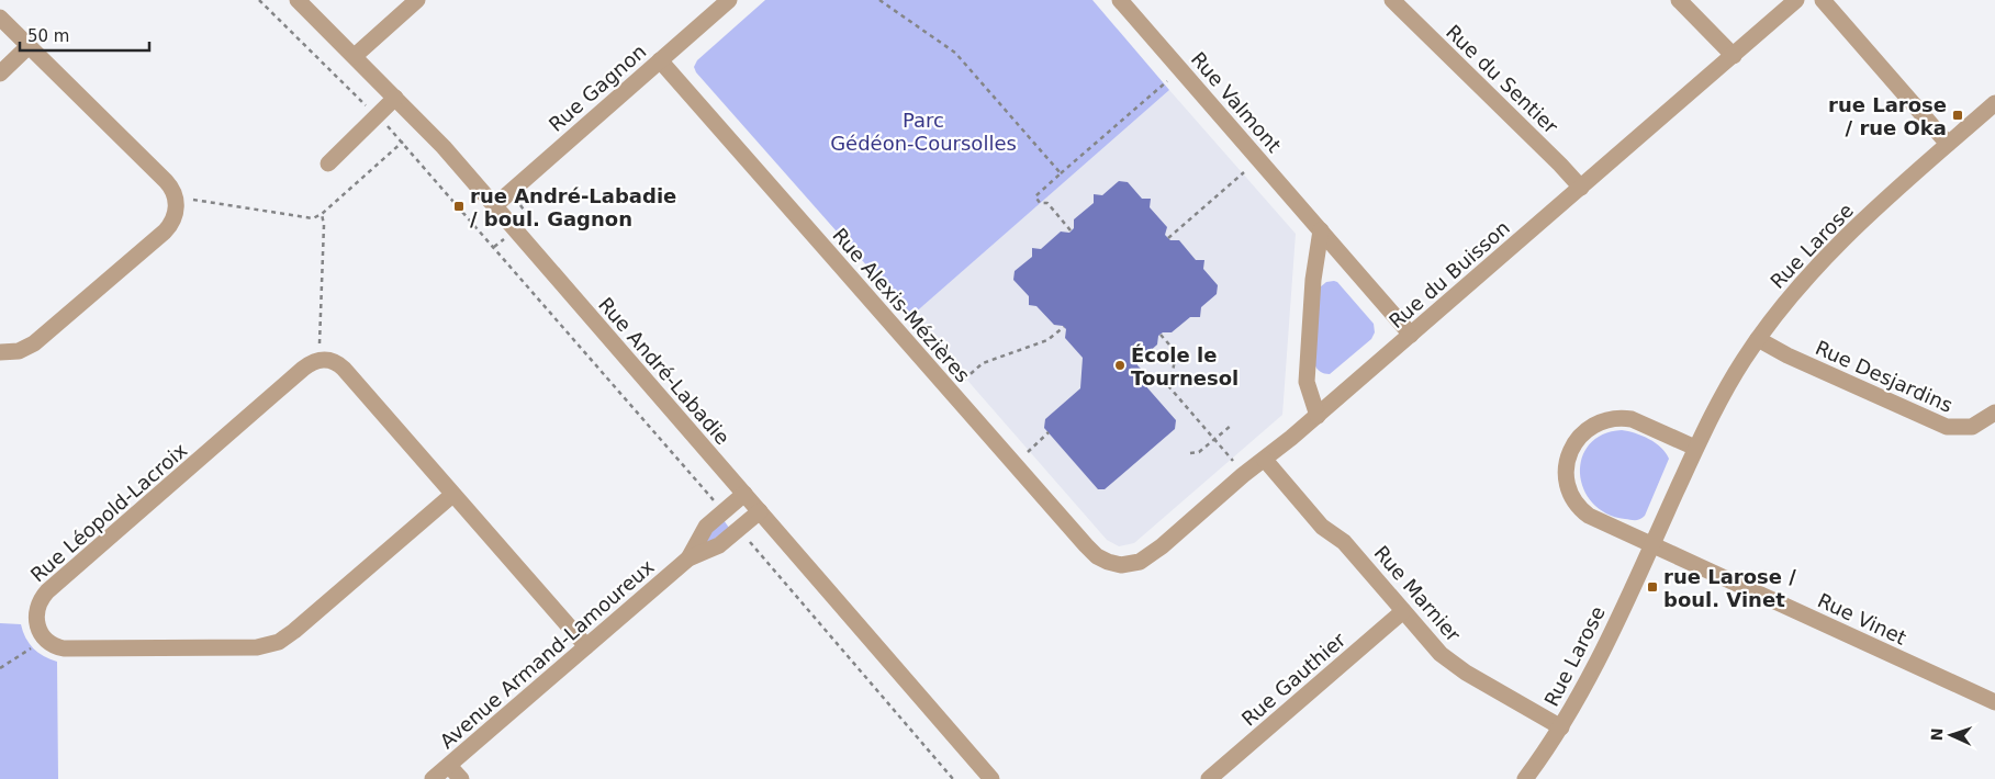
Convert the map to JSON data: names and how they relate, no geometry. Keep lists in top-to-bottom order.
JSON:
{
  "streets": {
    "street": [
      "Rue du Sentier",
      "Rue Gagnon",
      "Rue Valmont",
      "Rue Larose",
      "Rue du Buisson",
      "Rue Alexis-Mézières",
      "Rue André-Labadie",
      "Rue Desjardins",
      "Rue Léopold-Lacroix",
      "Rue Marnier",
      "Rue Vinet",
      "Avenue Armand-Lamoureux",
      "Rue Gauthier"
    ]
  },
  "crossings": [
    ["Rue du Sentier", "Rue du Buisson"],
    ["Rue Gagnon", "Rue Alexis-Mézières"],
    ["Rue Gagnon", "Rue André-Labadie"],
    ["Rue Valmont", "Rue du Buisson"],
    ["Rue Larose", "Rue Desjardins"],
    ["Rue Larose", "Rue Marnier"],
    ["Rue Larose", "Rue Vinet"],
    ["Rue du Buisson", "Rue Alexis-Mézières"],
    ["Rue du Buisson", "Rue Marnier"],
    ["Rue André-Labadie", "Avenue Armand-Lamoureux"],
    ["Rue Léopold-Lacroix", "Avenue Armand-Lamoureux"],
    ["Rue Marnier", "Rue Gauthier"]
  ],
  "parks": ["Parc Gédéon-Coursolles"],
  "places": {
    "transit": ["rue Larose / rue Oka", "rue André-Labadie / boul. Gagnon", "rue Larose / boul. Vinet"],
    "other": ["École le Tournesol"]
  },
  "scale_bar": "50 m",
  "north": "left"
}
